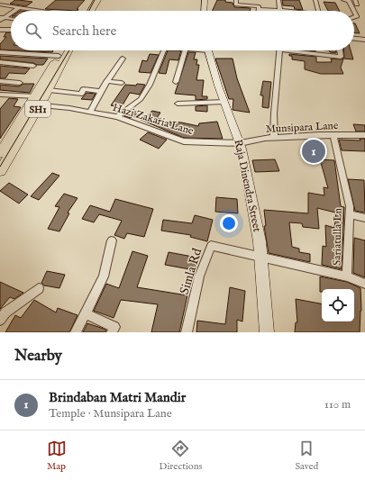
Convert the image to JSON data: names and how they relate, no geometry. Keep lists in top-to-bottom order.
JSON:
{
  "streets": {
    "main road": ["SH1", "Raja Dinendra Street"],
    "street": [
      "Hazi Zakaria Lane",
      "Munsipara Lane",
      "Sariatulla Ln",
      "Simla Rd"
    ]
  },
  "crossings": [
    ["SH1", "Hazi Zakaria Lane"],
    ["Hazi Zakaria Lane", "Munsipara Lane"],
    ["Hazi Zakaria Lane", "Raja Dinendra Street"],
    ["Munsipara Lane", "Raja Dinendra Street"],
    ["Munsipara Lane", "Sariatulla Ln"],
    ["Raja Dinendra Street", "Simla Rd"]
  ],
  "page": {
    "search": "Search here",
    "pins": "1",
    "heading": "Nearby",
    "list": [
      {
        "mark": "1",
        "name": "Brindaban Matri Mandir",
        "note": "Temple · Munsipara Lane",
        "value": "110 m"
      }
    ],
    "nav": ["Map", "Directions", "Saved"]
  }
}
